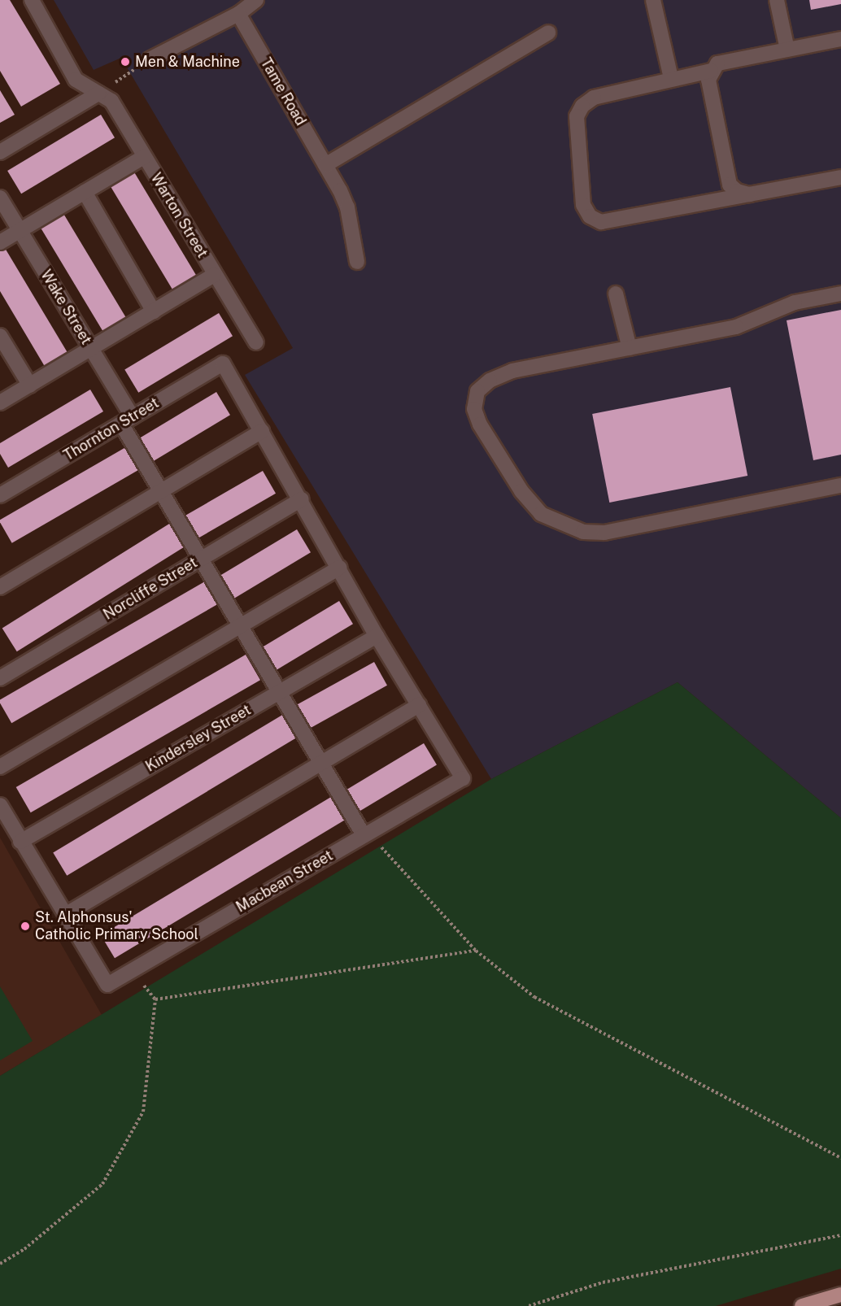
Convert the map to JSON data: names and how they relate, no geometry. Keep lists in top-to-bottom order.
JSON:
{
  "streets": {
    "street": [
      "Tame Road",
      "Warton Street",
      "Wake Street",
      "Thornton Street",
      "Norcliffe Street",
      "Kindersley Street",
      "Macbean Street"
    ]
  },
  "crossings": [
    ["Wake Street", "Thornton Street"],
    ["Wake Street", "Norcliffe Street"],
    ["Wake Street", "Kindersley Street"],
    ["Wake Street", "Macbean Street"]
  ],
  "places": ["Men & Machine", "St. Alphonsus' Catholic Primary School"]
}
